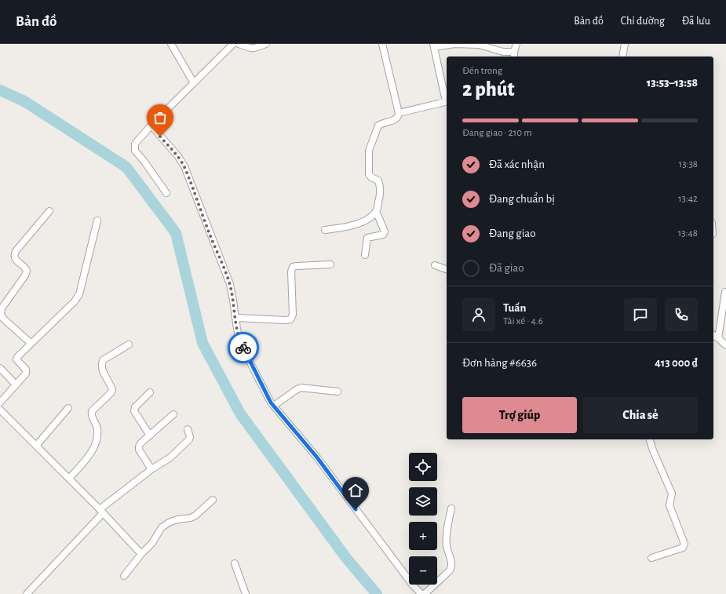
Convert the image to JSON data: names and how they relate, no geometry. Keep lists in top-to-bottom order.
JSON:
{
  "page": {
    "header": "Bản đồ",
    "nav": ["Bản đồ", "Chỉ đường", "Đã lưu"],
    "heading": ["2 phút", "Đến trong", "13:53–13:58"],
    "panel": [
      "Tuấn",
      "Tài xế · 4.6",
      "Đơn hàng #6636",
      "413 000 ₫"
    ],
    "bar": "Đang giao · 210 m",
    "list": [
      ["Đã xác nhận", "13:38"],
      ["Đang chuẩn bị", "13:42"],
      ["Đang giao", "13:48"],
      "Đã giao"
    ],
    "buttons": ["Trợ giúp", "Chia sẻ"],
    "map_buttons": ["+", "−"]
  }
}
